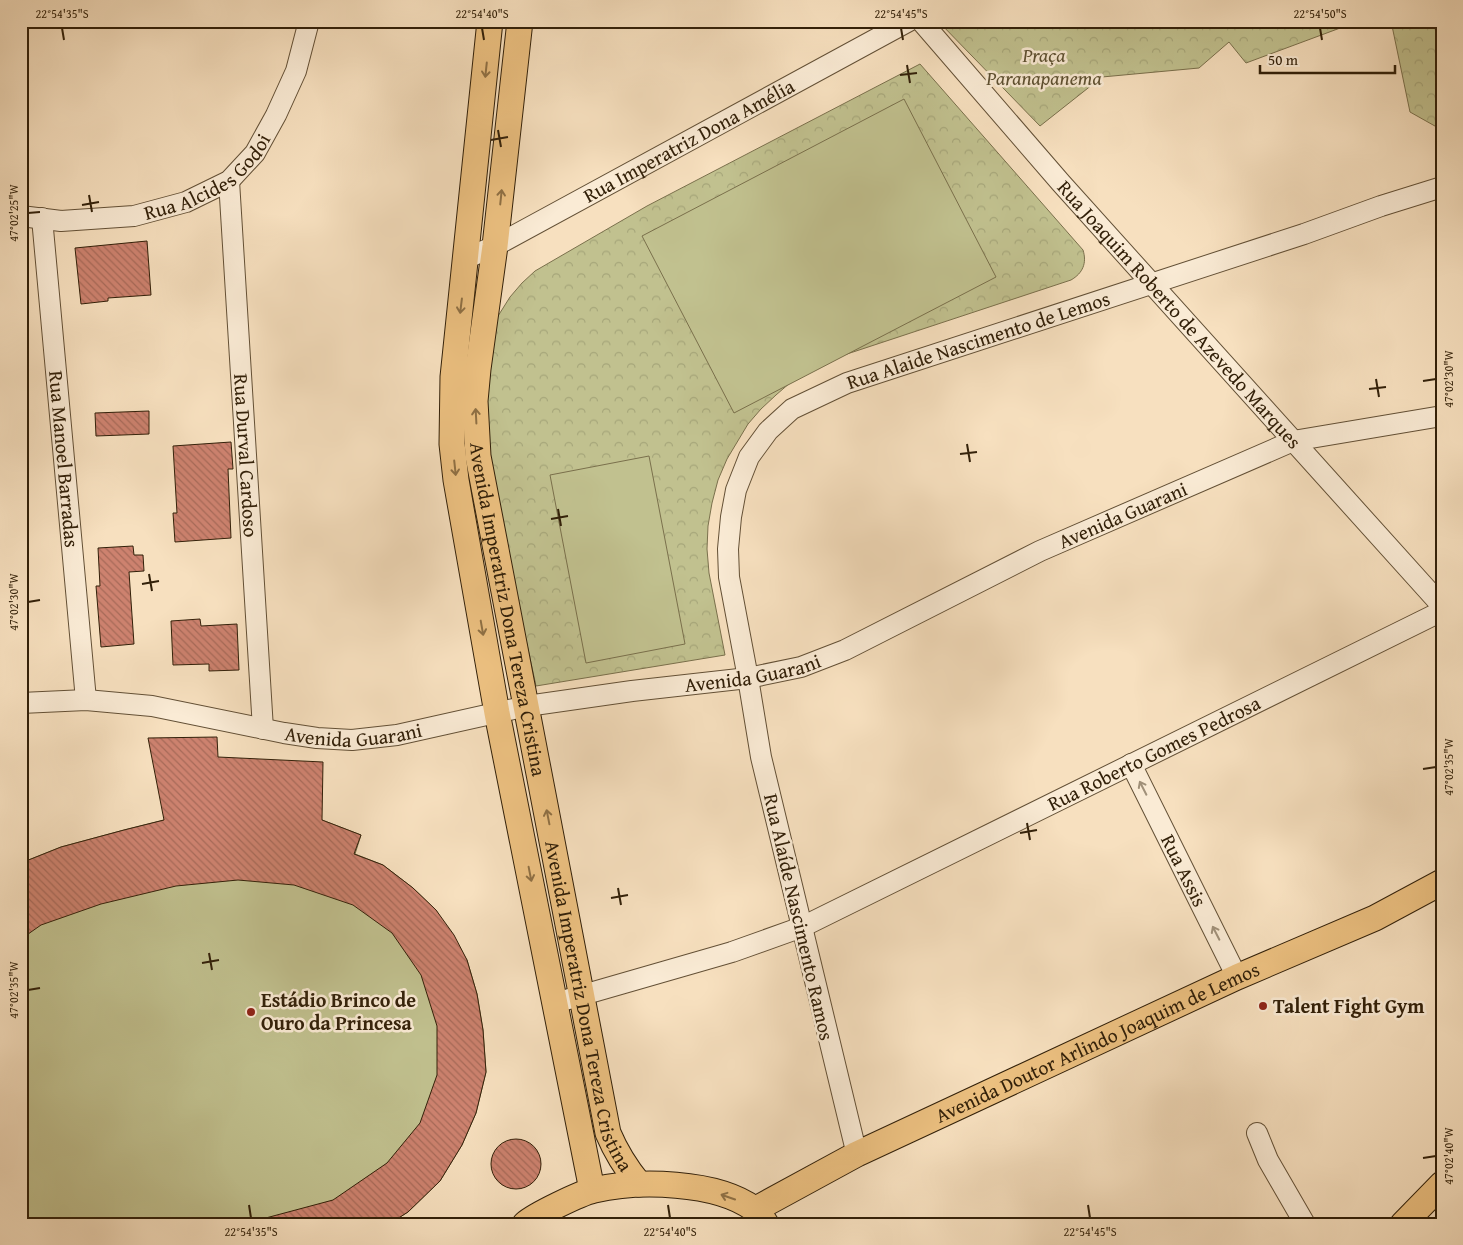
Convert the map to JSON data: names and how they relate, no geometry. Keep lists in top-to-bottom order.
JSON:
{
  "streets": {
    "main road": ["Avenida Imperatriz Dona Tereza Cristina", "Avenida Doutor Arlindo Joaquim de Lemos"],
    "street": [
      "Rua Imperatriz Dona Amélia",
      "Rua Alcides Godoi",
      "Rua Joaquim Roberto de Azevedo Marques",
      "Rua Alaide Nascimento de Lemos",
      "Rua Durval Cardoso",
      "Rua Manoel Barradas",
      "Avenida Guarani",
      "Rua Roberto Gomes Pedrosa",
      "Rua Assis",
      "Rua Alaíde Nascimento Ramos"
    ]
  },
  "crossings": [
    ["Rua Imperatriz Dona Amélia", "Avenida Imperatriz Dona Tereza Cristina"],
    ["Rua Alcides Godoi", "Rua Durval Cardoso"],
    ["Rua Alcides Godoi", "Rua Manoel Barradas"],
    ["Rua Joaquim Roberto de Azevedo Marques", "Rua Alaide Nascimento de Lemos"],
    ["Rua Joaquim Roberto de Azevedo Marques", "Avenida Guarani"],
    ["Rua Alaide Nascimento de Lemos", "Avenida Guarani"],
    ["Rua Alaide Nascimento de Lemos", "Rua Alaíde Nascimento Ramos"],
    ["Rua Durval Cardoso", "Avenida Guarani"],
    ["Rua Manoel Barradas", "Avenida Guarani"],
    ["Avenida Guarani", "Avenida Imperatriz Dona Tereza Cristina"],
    ["Avenida Guarani", "Rua Alaíde Nascimento Ramos"],
    ["Avenida Imperatriz Dona Tereza Cristina", "Rua Roberto Gomes Pedrosa"],
    ["Rua Roberto Gomes Pedrosa", "Rua Assis"],
    ["Rua Roberto Gomes Pedrosa", "Rua Alaíde Nascimento Ramos"],
    ["Rua Assis", "Avenida Doutor Arlindo Joaquim de Lemos"],
    ["Rua Alaíde Nascimento Ramos", "Avenida Doutor Arlindo Joaquim de Lemos"]
  ],
  "one_way": ["Rua Assis"],
  "parks": ["Praça Paranapanema"],
  "places": ["Talent Fight Gym", "Estádio Brinco de Ouro da Princesa"],
  "scale_bar": "50 m",
  "coordinates": [
    "22°54'35\"S",
    "22°54'40\"S",
    "22°54'45\"S",
    "22°54'50\"S",
    "47°02'25\"W",
    "47°02'30\"W",
    "47°02'35\"W",
    "47°02'40\"W"
  ]
}
